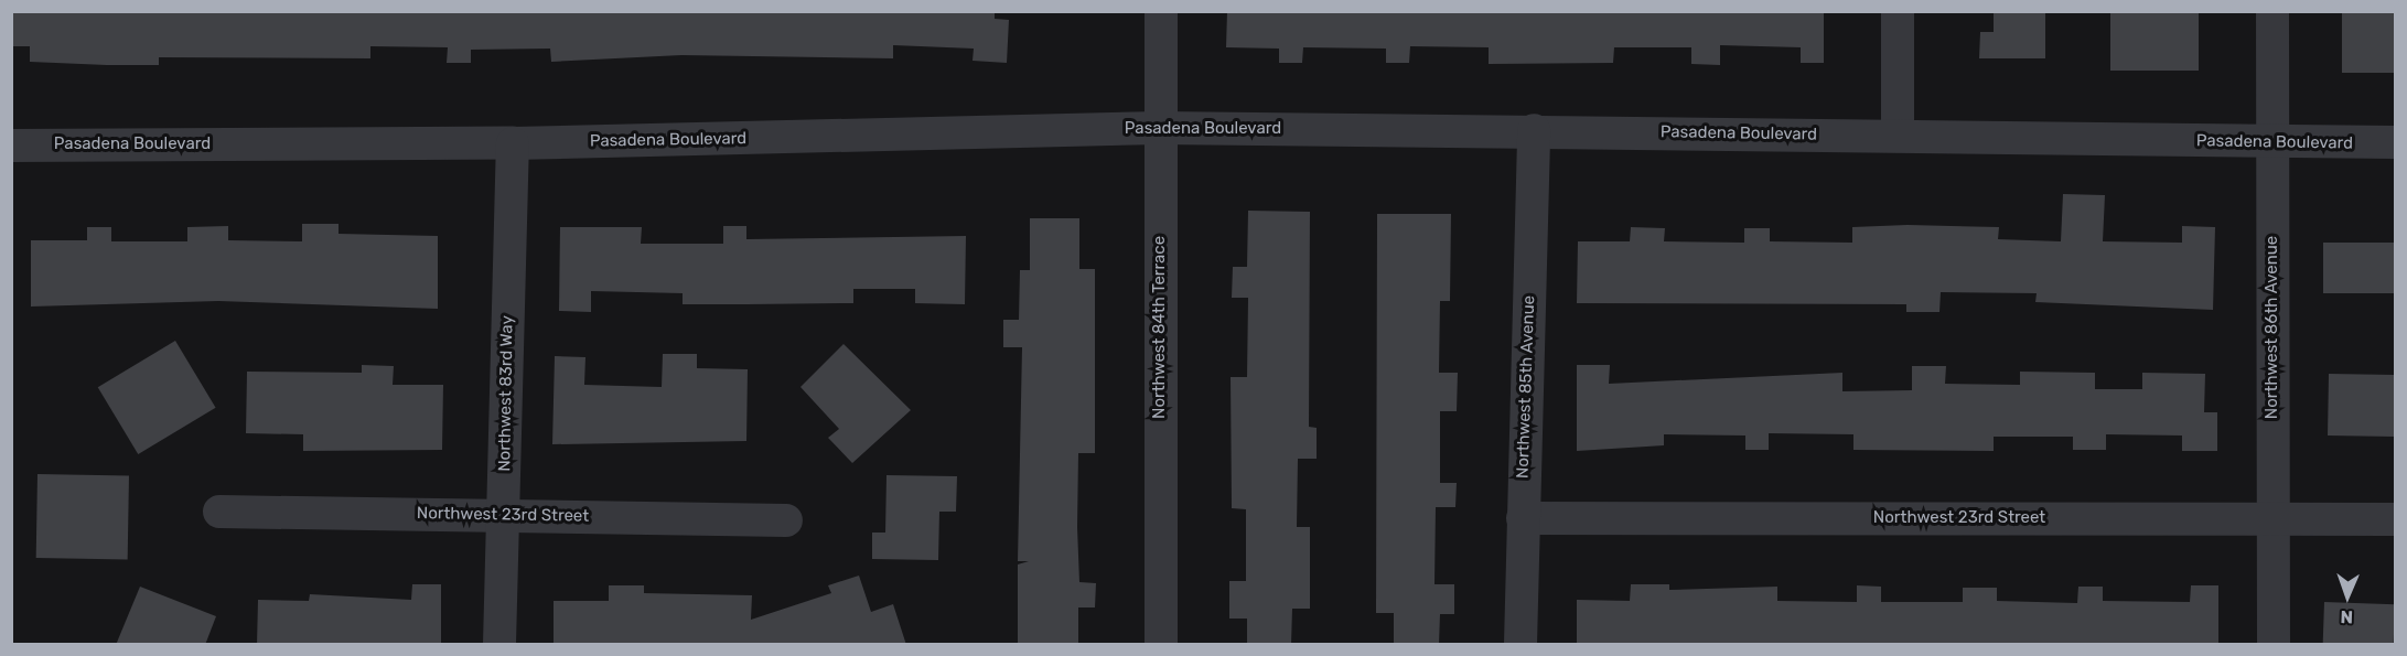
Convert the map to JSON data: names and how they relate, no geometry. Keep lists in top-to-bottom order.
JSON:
{
  "streets": {
    "street": [
      "Pasadena Boulevard",
      "Northwest 84th Terrace",
      "Northwest 86th Avenue",
      "Northwest 85th Avenue",
      "Northwest 83rd Way",
      "Northwest 23rd Street"
    ]
  },
  "crossings": [
    ["Pasadena Boulevard", "Northwest 84th Terrace"],
    ["Pasadena Boulevard", "Northwest 86th Avenue"],
    ["Pasadena Boulevard", "Northwest 85th Avenue"],
    ["Pasadena Boulevard", "Northwest 83rd Way"],
    ["Northwest 86th Avenue", "Northwest 23rd Street"],
    ["Northwest 85th Avenue", "Northwest 23rd Street"],
    ["Northwest 83rd Way", "Northwest 23rd Street"]
  ],
  "north": "bottom"
}
